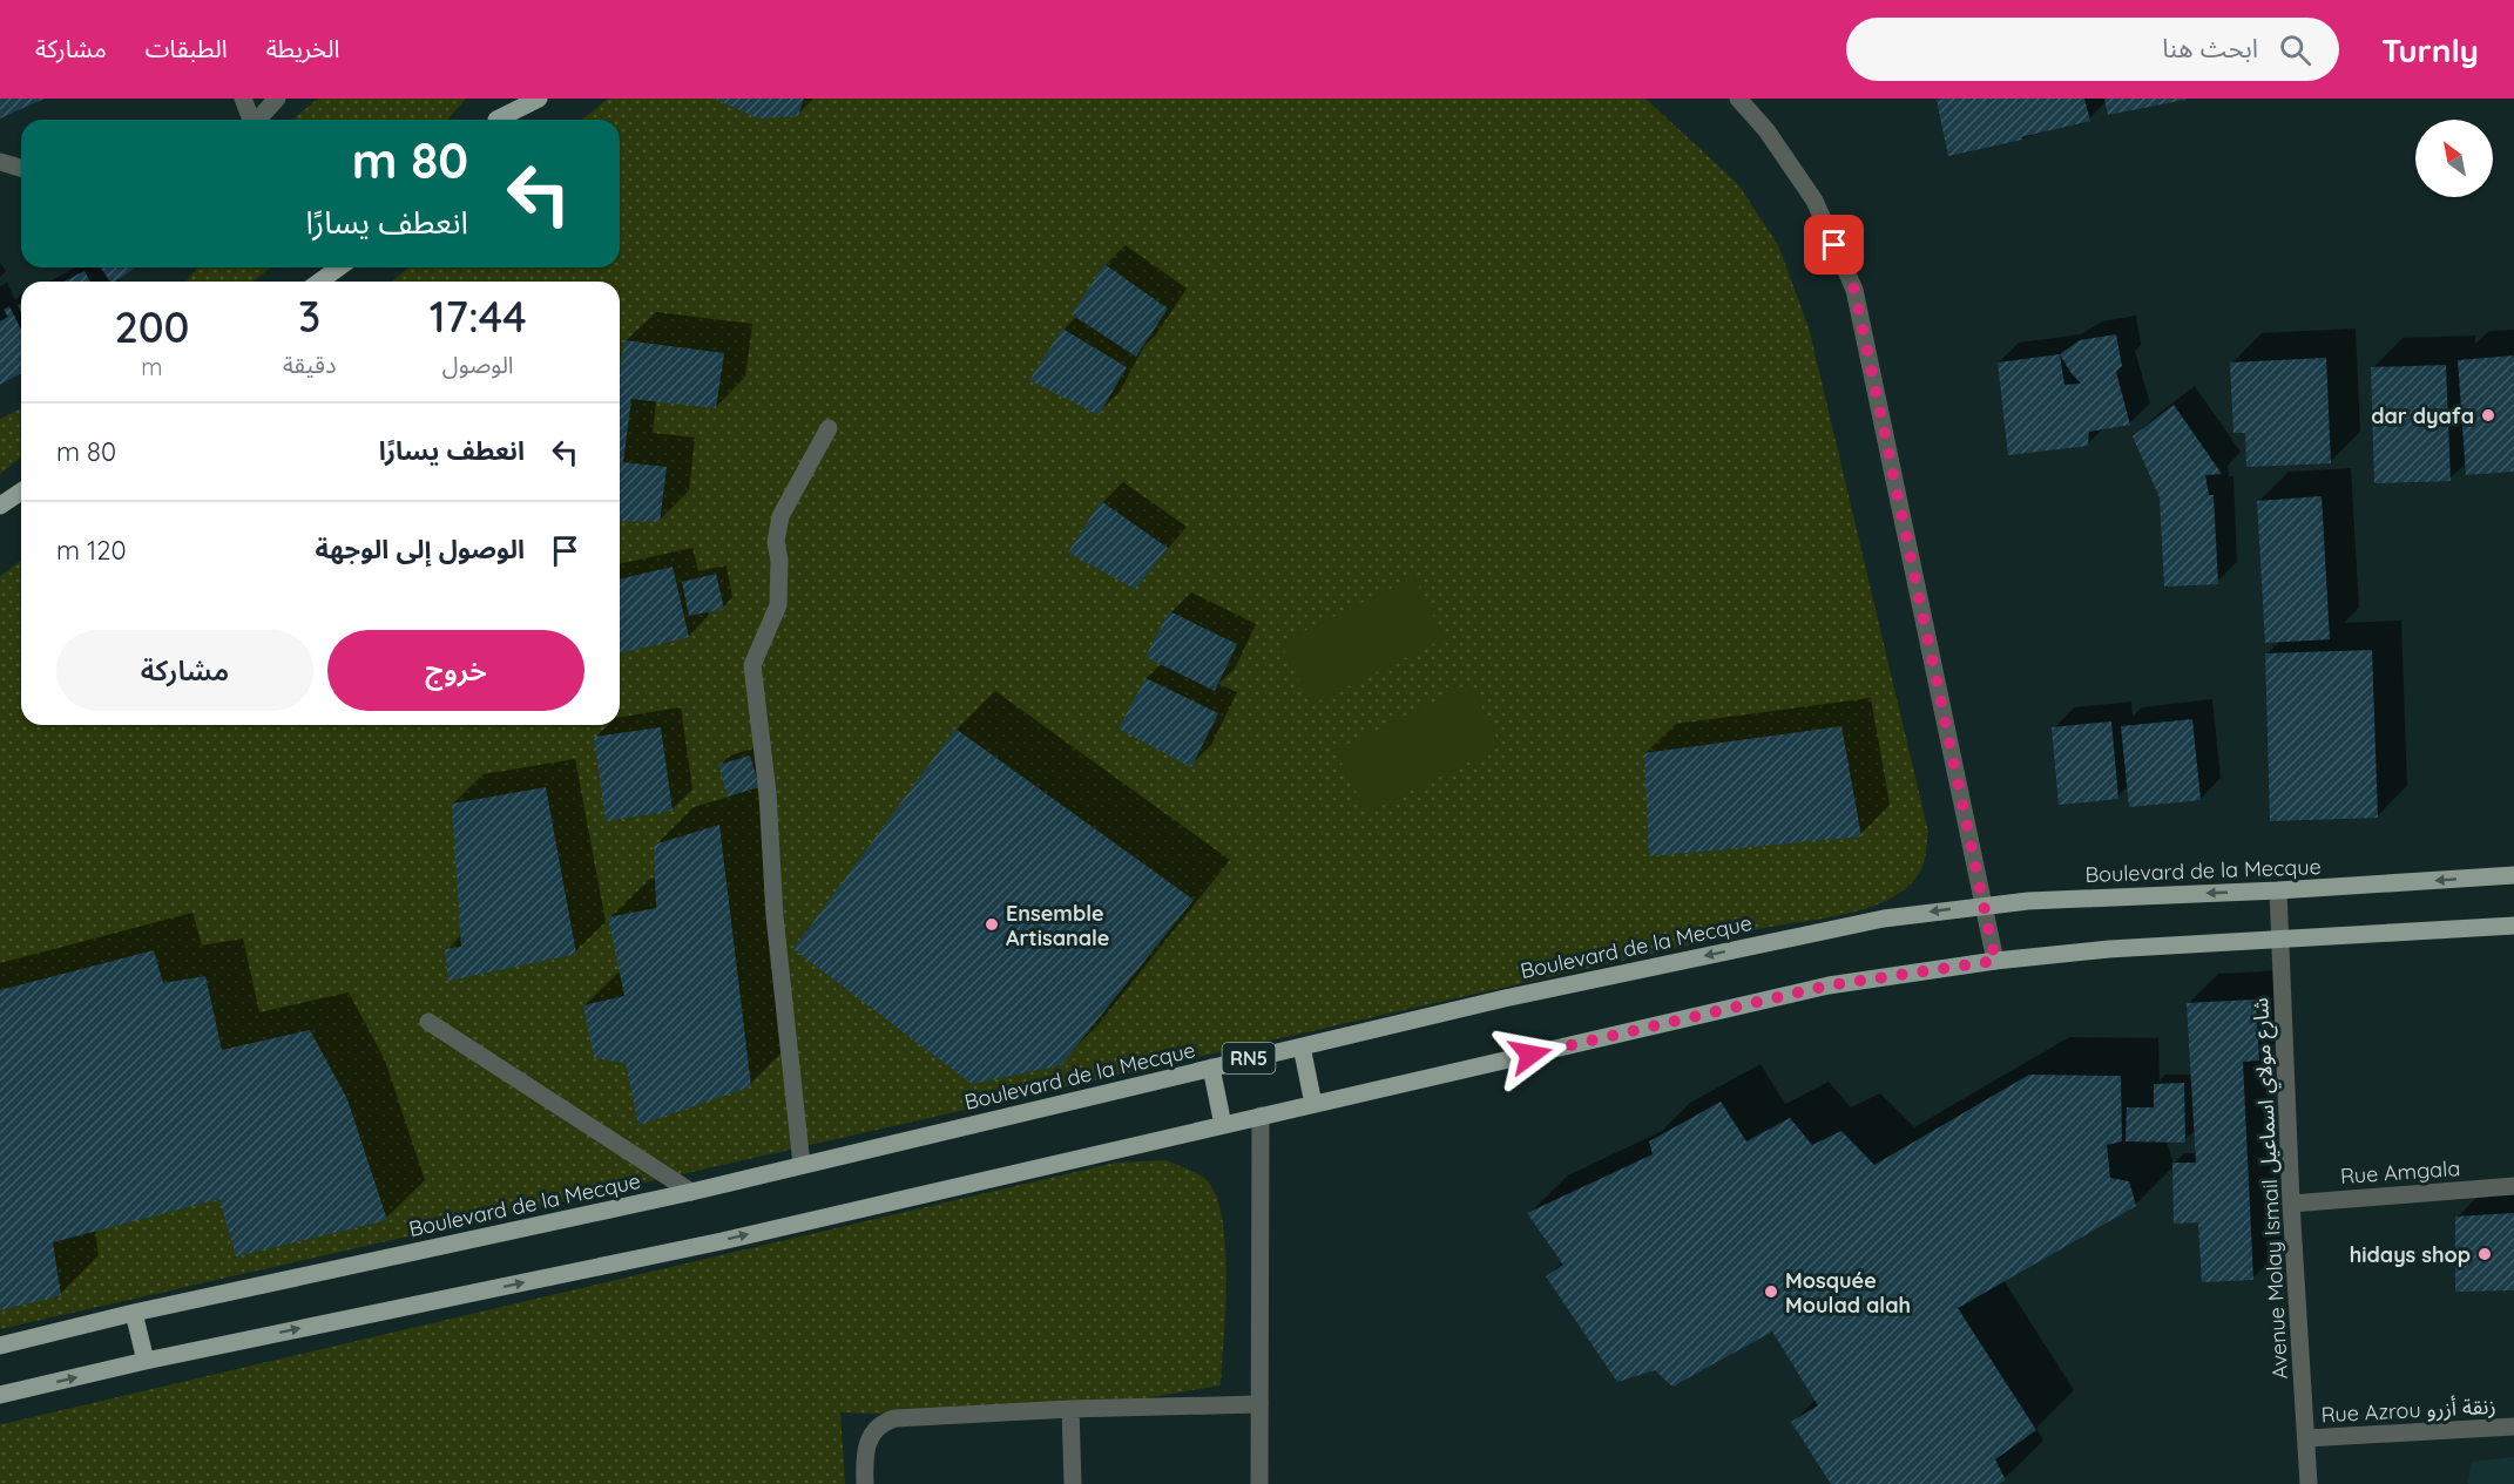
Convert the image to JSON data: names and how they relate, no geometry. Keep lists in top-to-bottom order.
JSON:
{
  "streets": {
    "main road": ["Boulevard de la Mecque", "RN5"],
    "street": ["Rue Amgala", "Avenue Molay Ismail شارع مولاي اسماعيل", "Rue Azrou زنقة أزرو"]
  },
  "crossings": [
    ["Boulevard de la Mecque", "Avenue Molay Ismail شارع مولاي اسماعيل"],
    ["Rue Amgala", "Avenue Molay Ismail شارع مولاي اسماعيل"],
    ["Avenue Molay Ismail شارع مولاي اسماعيل", "Rue Azrou زنقة أزرو"]
  ],
  "places": [
    "dar dyafa",
    "Ensemble Artisanale",
    "hidays shop",
    "Mosquée Moulad alah"
  ],
  "north": "top left",
  "page": {
    "header": "Turnly",
    "search": "ابحث هنا",
    "nav": ["الخريطة", "الطبقات", "مشاركة"],
    "turn": ["80 m", "انعطف يسارًا"],
    "eta": [
      "17:44",
      "الوصول",
      "3",
      "دقيقة",
      "200",
      "m"
    ],
    "list": [
      {
        "name": "انعطف يسارًا",
        "value": "80 m"
      },
      {
        "name": "الوصول إلى الوجهة",
        "value": "120 m"
      }
    ],
    "buttons": ["خروج", "مشاركة"]
  }
}
